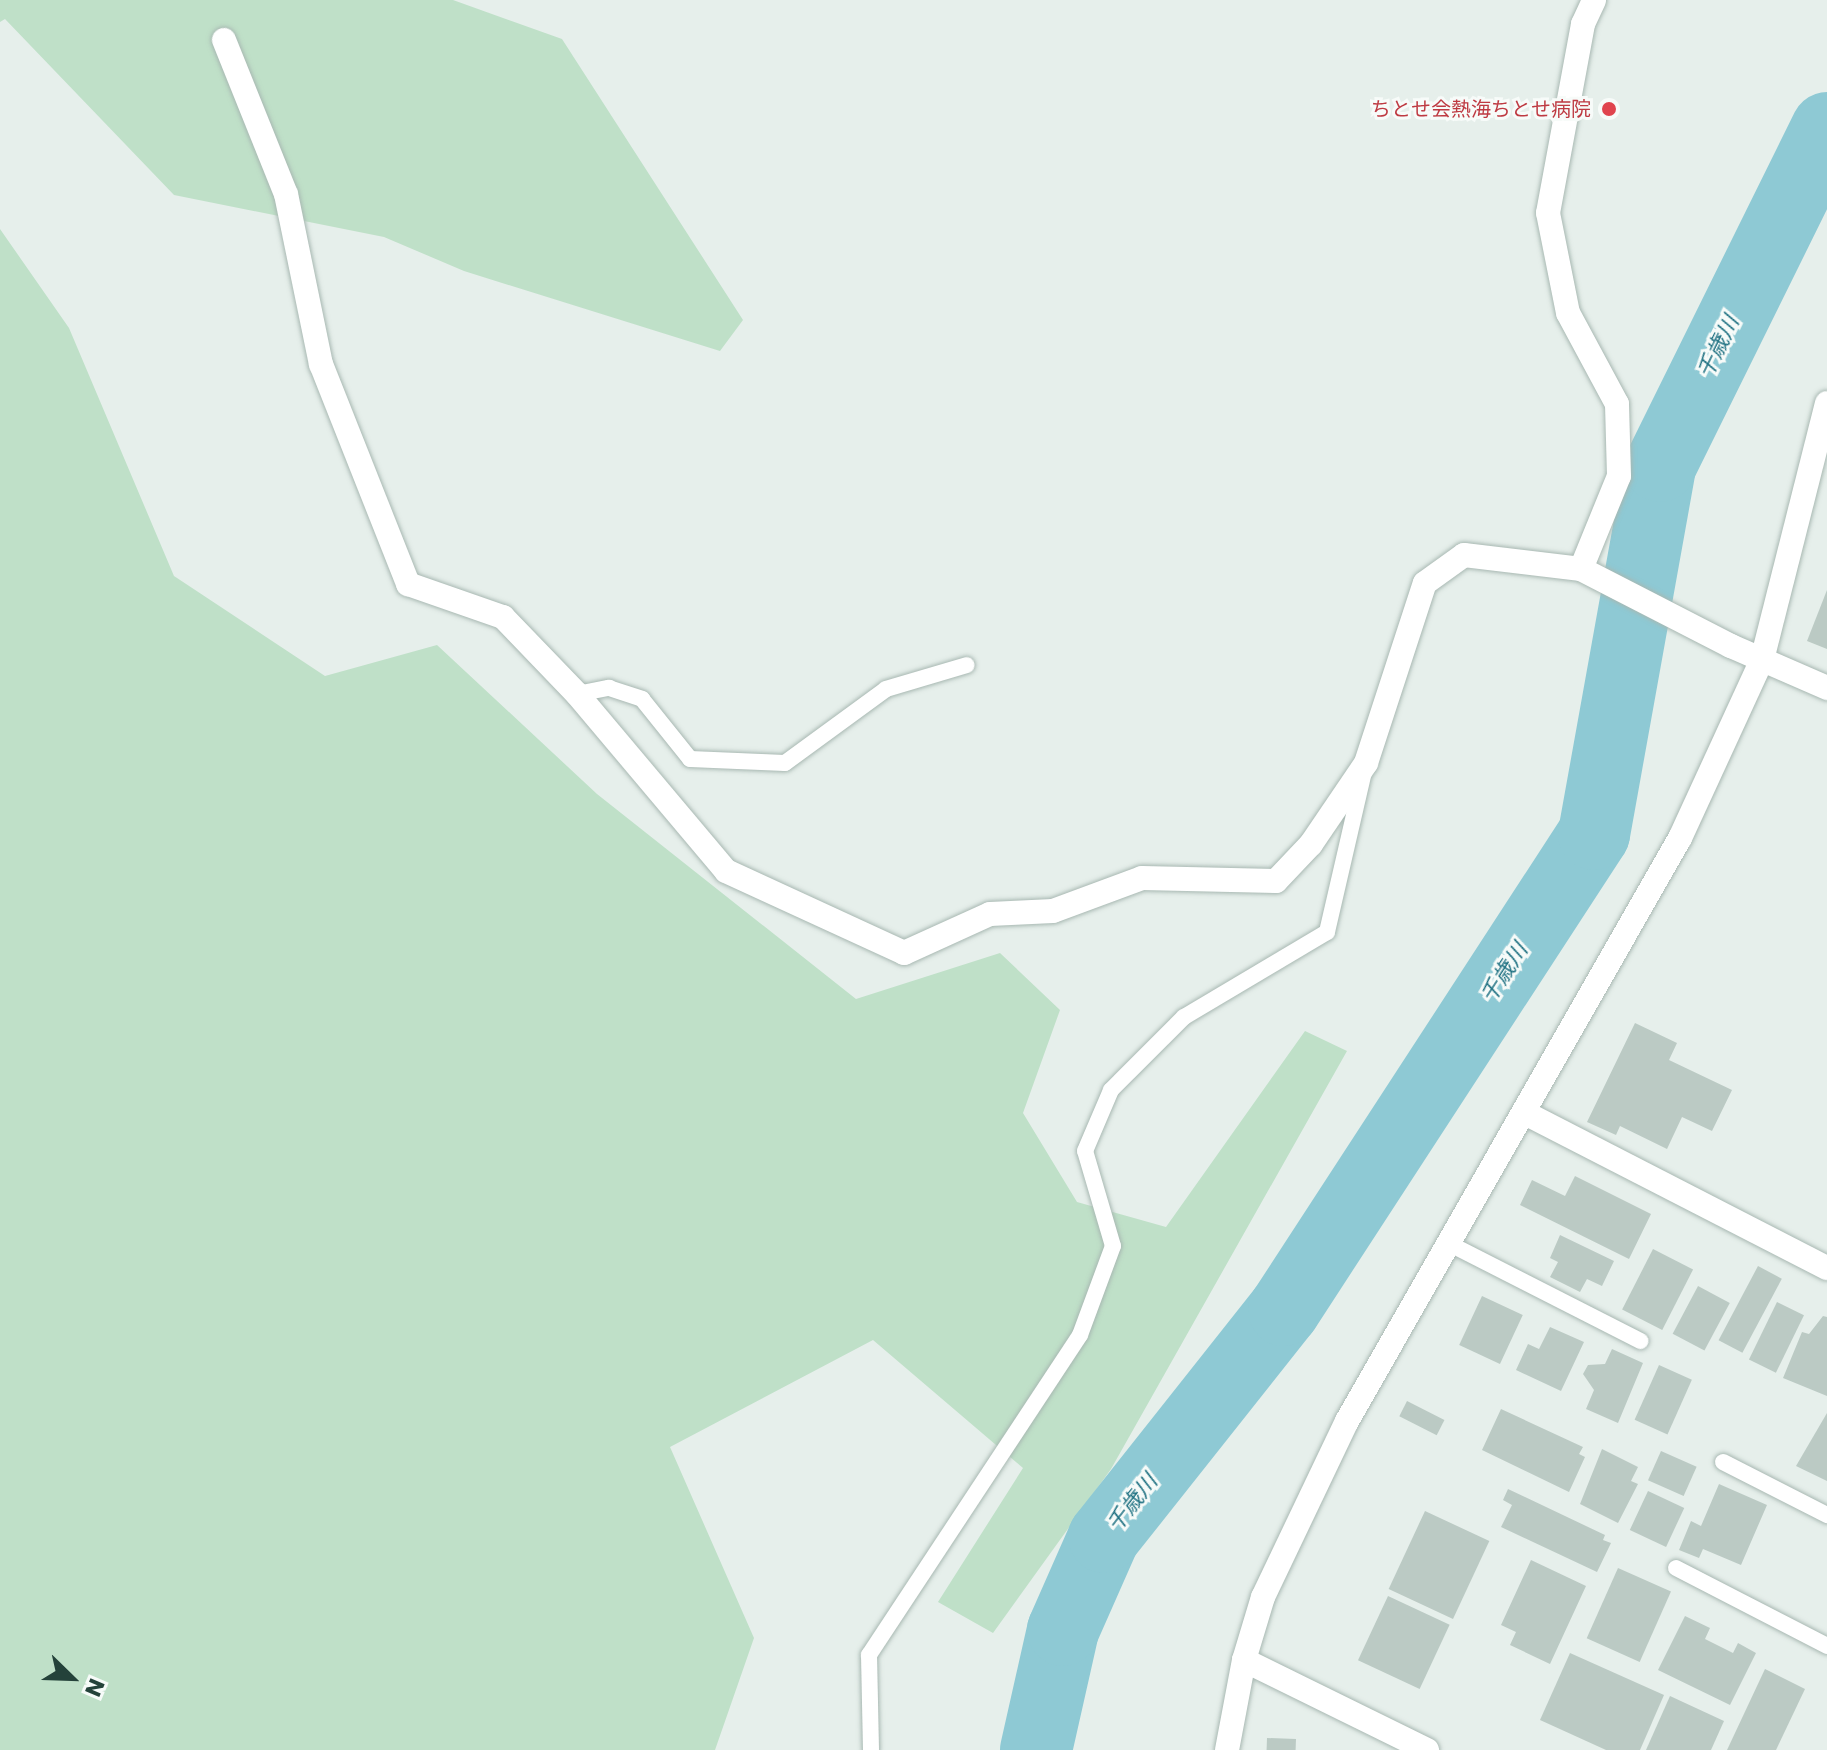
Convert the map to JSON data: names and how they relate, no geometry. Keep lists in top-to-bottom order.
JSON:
{
  "water": ["千歳川"],
  "places": ["ちとせ会熱海ちとせ病院"],
  "north": "bottom right"
}
